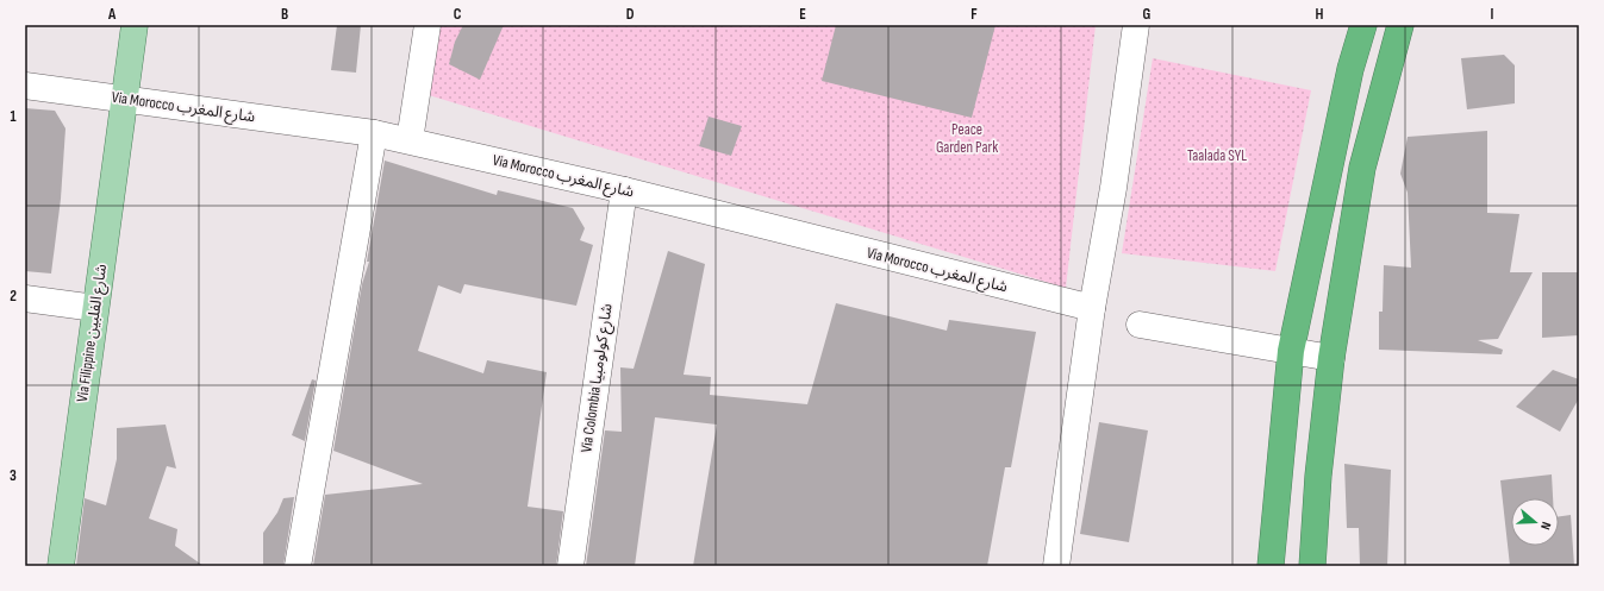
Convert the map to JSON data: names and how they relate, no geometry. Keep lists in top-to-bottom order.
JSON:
{
  "streets": {
    "main road": ["Via Filippine شارع الفلبين"],
    "street": ["Via Morocco شارع المغرب", "Via Colombia شارع كولومبيا"]
  },
  "crossings": [
    ["Via Morocco شارع المغرب", "Via Filippine شارع الفلبين"],
    ["Via Morocco شارع المغرب", "Via Colombia شارع كولومبيا"]
  ],
  "parks": ["Peace Garden Park", "Taalada SYL"],
  "north": "right",
  "grid": {
    "columns": [
      "A",
      "B",
      "C",
      "D",
      "E",
      "F",
      "G",
      "H",
      "I"
    ],
    "rows": ["1", "2", "3"]
  }
}
